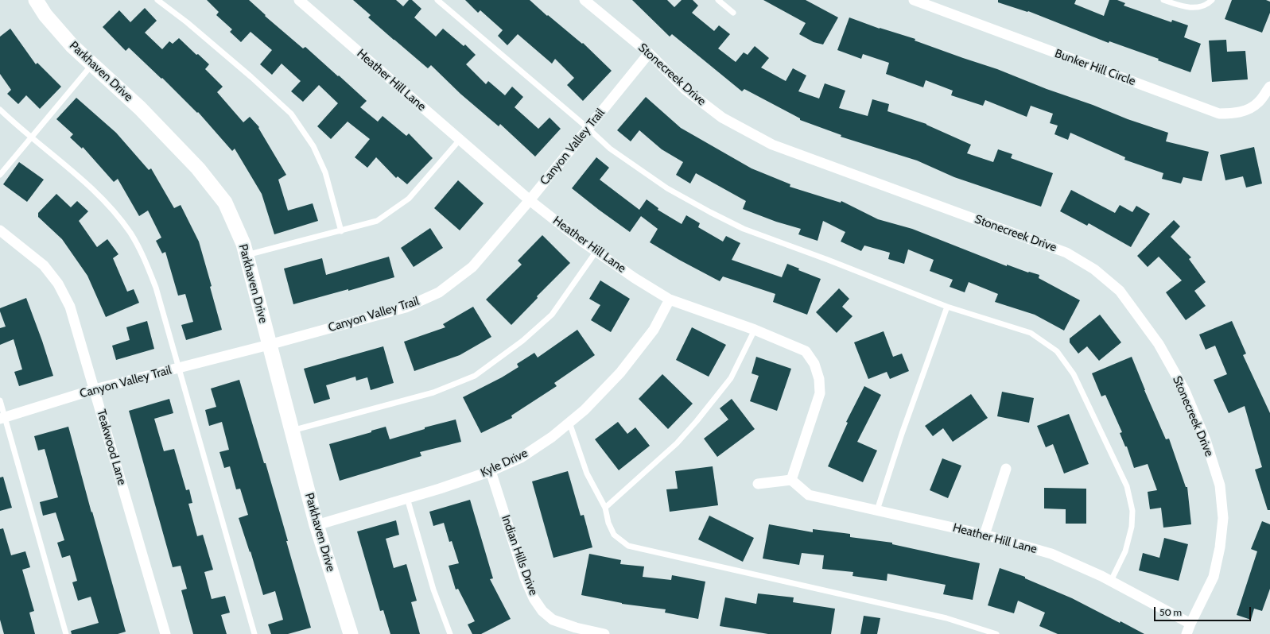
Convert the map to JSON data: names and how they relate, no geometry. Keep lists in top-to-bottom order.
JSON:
{
  "streets": {
    "street": [
      "Bunker Hill Circle",
      "Parkhaven Drive",
      "Stonecreek Drive",
      "Heather Hill Lane",
      "Canyon Valley Trail",
      "Teakwood Lane",
      "Kyle Drive",
      "Indian Hills Drive"
    ]
  },
  "crossings": [
    ["Parkhaven Drive", "Canyon Valley Trail"],
    ["Parkhaven Drive", "Kyle Drive"],
    ["Stonecreek Drive", "Heather Hill Lane"],
    ["Stonecreek Drive", "Canyon Valley Trail"],
    ["Heather Hill Lane", "Canyon Valley Trail"],
    ["Heather Hill Lane", "Kyle Drive"],
    ["Canyon Valley Trail", "Teakwood Lane"],
    ["Kyle Drive", "Indian Hills Drive"]
  ],
  "scale_bar": "50 m"
}
